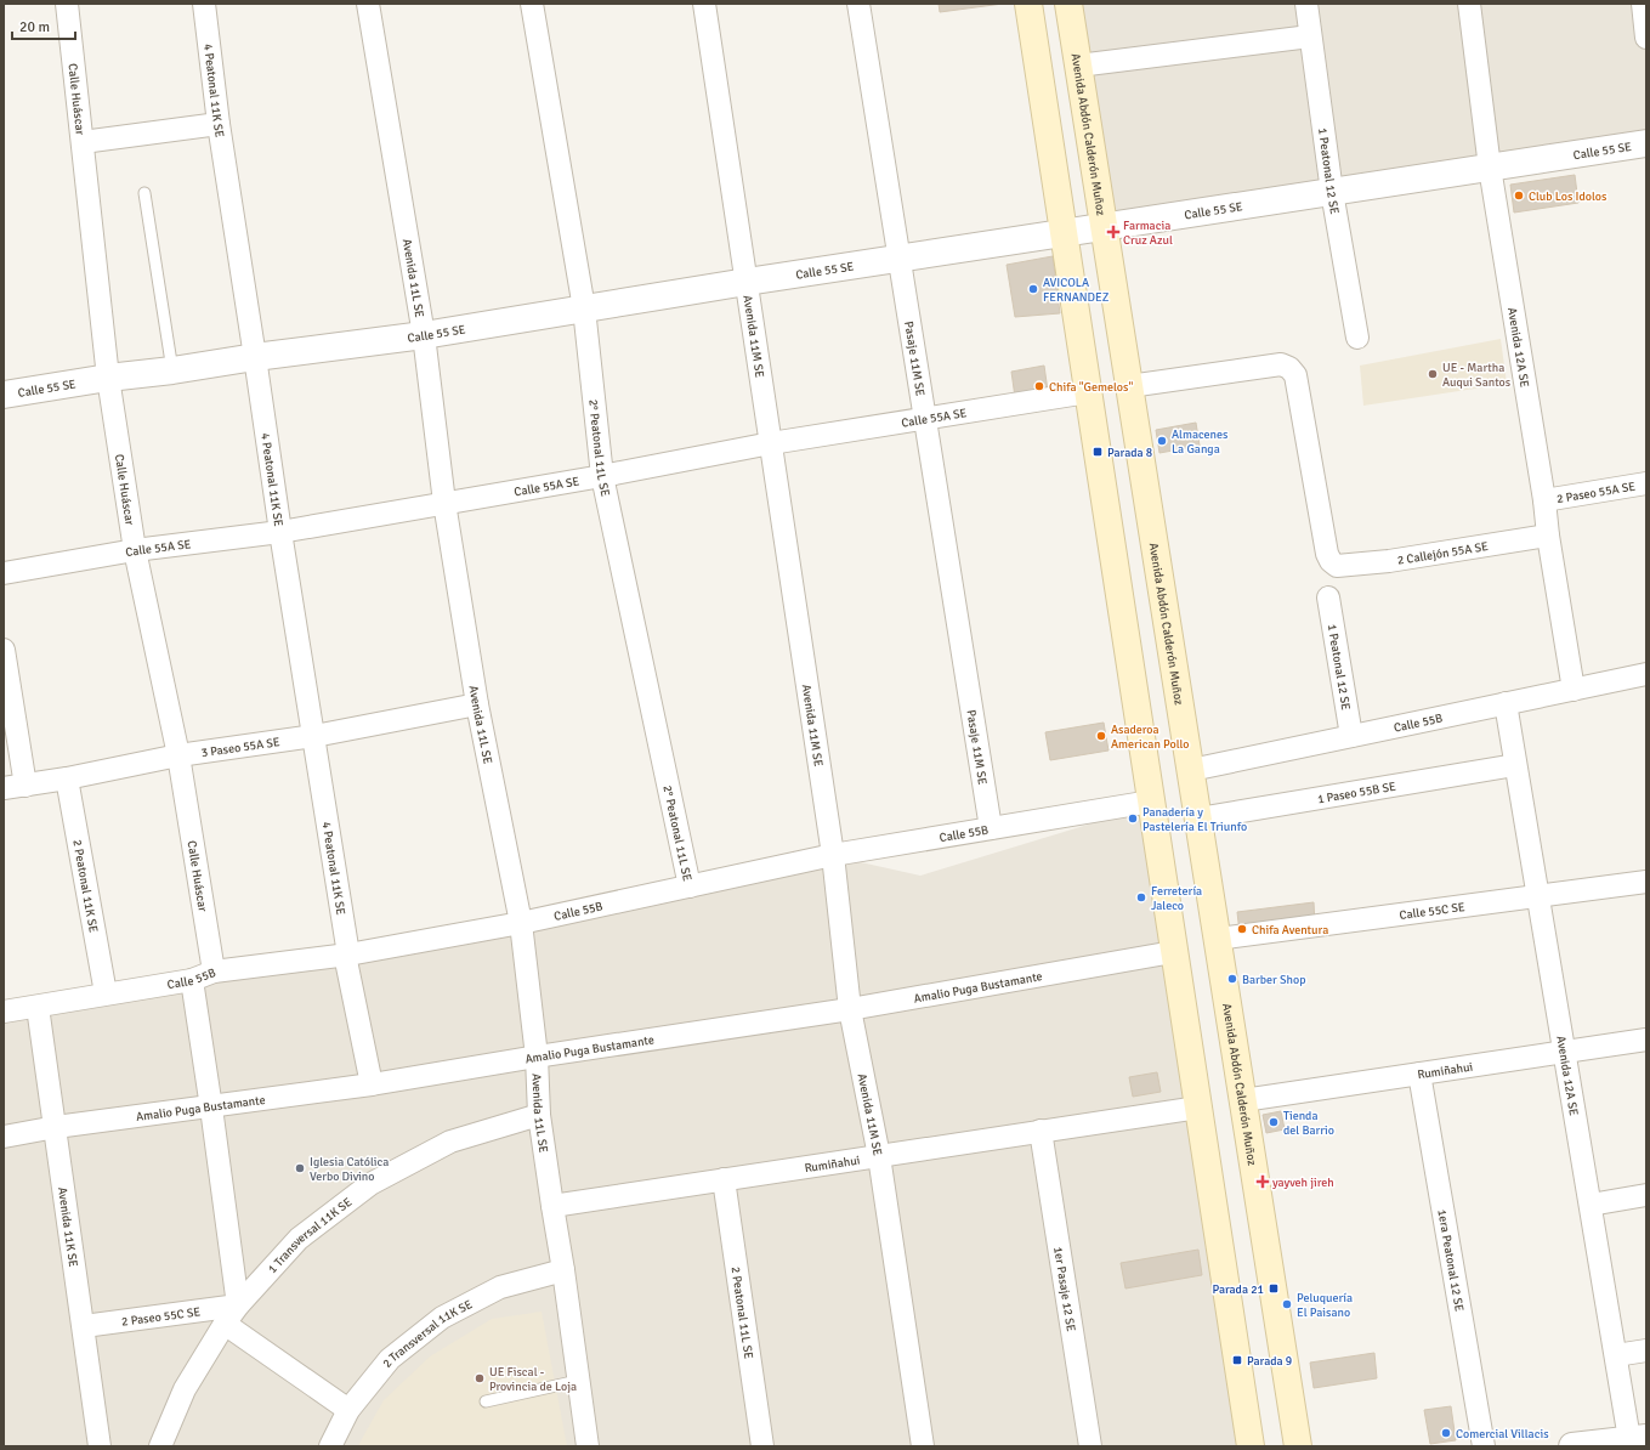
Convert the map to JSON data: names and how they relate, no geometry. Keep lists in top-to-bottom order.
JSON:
{
  "streets": {
    "main road": ["Avenida Abdón Calderón Muñoz"],
    "street": [
      "4 Peatonal 11K SE",
      "Calle Huáscar",
      "Calle 55 SE",
      "1 Peatonal 12 SE",
      "Avenida 11L SE",
      "Avenida 11M SE",
      "Avenida 12A SE",
      "Pasaje 11M SE",
      "Calle 55A SE",
      "2° Peatonal 11L SE",
      "2 Paseo 55A SE",
      "2 Callejón 55A SE",
      "Calle 55B",
      "3 Paseo 55A SE",
      "1 Paseo 55B SE",
      "2 Peatonal 11K SE",
      "Calle 55C SE",
      "Amalio Puga Bustamante",
      "Rumiñahui",
      "Avenida 11K SE",
      "1 Transversal 11K SE",
      "1era Peatonal 12 SE",
      "1er Pasaje 12 SE",
      "2 Peatonal 11L SE",
      "2 Paseo 55C SE",
      "2 Transversal 11K SE"
    ]
  },
  "crossings": [
    ["4 Peatonal 11K SE", "Calle 55 SE"],
    ["4 Peatonal 11K SE", "Calle 55A SE"],
    ["4 Peatonal 11K SE", "Calle 55B"],
    ["4 Peatonal 11K SE", "3 Paseo 55A SE"],
    ["4 Peatonal 11K SE", "Amalio Puga Bustamante"],
    ["Calle Huáscar", "Calle 55 SE"],
    ["Calle Huáscar", "Calle 55A SE"],
    ["Calle Huáscar", "Calle 55B"],
    ["Calle Huáscar", "3 Paseo 55A SE"],
    ["Avenida Abdón Calderón Muñoz", "Calle 55 SE"],
    ["Avenida Abdón Calderón Muñoz", "2 Callejón 55A SE"],
    ["Avenida Abdón Calderón Muñoz", "Calle 55B"],
    ["Avenida Abdón Calderón Muñoz", "1 Paseo 55B SE"],
    ["Avenida Abdón Calderón Muñoz", "Calle 55C SE"],
    ["Avenida Abdón Calderón Muñoz", "Rumiñahui"],
    ["Calle 55 SE", "1 Peatonal 12 SE"],
    ["Calle 55 SE", "Avenida 11L SE"],
    ["Calle 55 SE", "Avenida 11M SE"],
    ["Calle 55 SE", "Avenida 12A SE"],
    ["Calle 55 SE", "Pasaje 11M SE"],
    ["Calle 55 SE", "2° Peatonal 11L SE"],
    ["1 Peatonal 12 SE", "Calle 55B"],
    ["Avenida 11L SE", "Calle 55A SE"],
    ["Avenida 11L SE", "Calle 55B"],
    ["Avenida 11L SE", "3 Paseo 55A SE"],
    ["Avenida 11L SE", "Amalio Puga Bustamante"],
    ["Avenida 11L SE", "Rumiñahui"],
    ["Avenida 11L SE", "1 Transversal 11K SE"],
    ["Avenida 11L SE", "2 Transversal 11K SE"],
    ["Avenida 11M SE", "Calle 55A SE"],
    ["Avenida 11M SE", "Calle 55B"],
    ["Avenida 11M SE", "Amalio Puga Bustamante"],
    ["Avenida 11M SE", "Rumiñahui"],
    ["Avenida 12A SE", "2 Paseo 55A SE"],
    ["Avenida 12A SE", "2 Callejón 55A SE"],
    ["Avenida 12A SE", "Calle 55B"],
    ["Avenida 12A SE", "1 Paseo 55B SE"],
    ["Avenida 12A SE", "Calle 55C SE"],
    ["Avenida 12A SE", "Rumiñahui"],
    ["Pasaje 11M SE", "Calle 55A SE"],
    ["Pasaje 11M SE", "Calle 55B"],
    ["Calle 55A SE", "2° Peatonal 11L SE"],
    ["2° Peatonal 11L SE", "Calle 55B"],
    ["Calle 55B", "2 Peatonal 11K SE"],
    ["Calle 55B", "Avenida 11K SE"],
    ["3 Paseo 55A SE", "2 Peatonal 11K SE"],
    ["Amalio Puga Bustamante", "Avenida 11K SE"],
    ["Rumiñahui", "1era Peatonal 12 SE"],
    ["Rumiñahui", "1er Pasaje 12 SE"],
    ["Rumiñahui", "2 Peatonal 11L SE"],
    ["Avenida 11K SE", "2 Paseo 55C SE"],
    ["1 Transversal 11K SE", "2 Paseo 55C SE"]
  ],
  "places": {
    "other": [
      "Club Los Idolos",
      "AVICOLA FERNANDEZ",
      "UE - Martha Auqui Santos",
      "Chifa \"Gemelos\"",
      "Almacenes La Ganga",
      "Asaderoa American Pollo",
      "Panadería y Pastelería El Triunfo",
      "Ferretería Jaleco",
      "Chifa Aventura",
      "Barber Shop",
      "Tienda del Barrio",
      "Iglesia Católica Verbo Divino",
      "Peluquería El Paisano",
      "UE Fiscal - Provincia de Loja",
      "Comercial Villacis"
    ],
    "health": ["Farmacia Cruz Azul", "yayveh jireh"],
    "transit": ["Parada 8", "Parada 21", "Parada 9"]
  },
  "scale_bar": "20 m"
}
